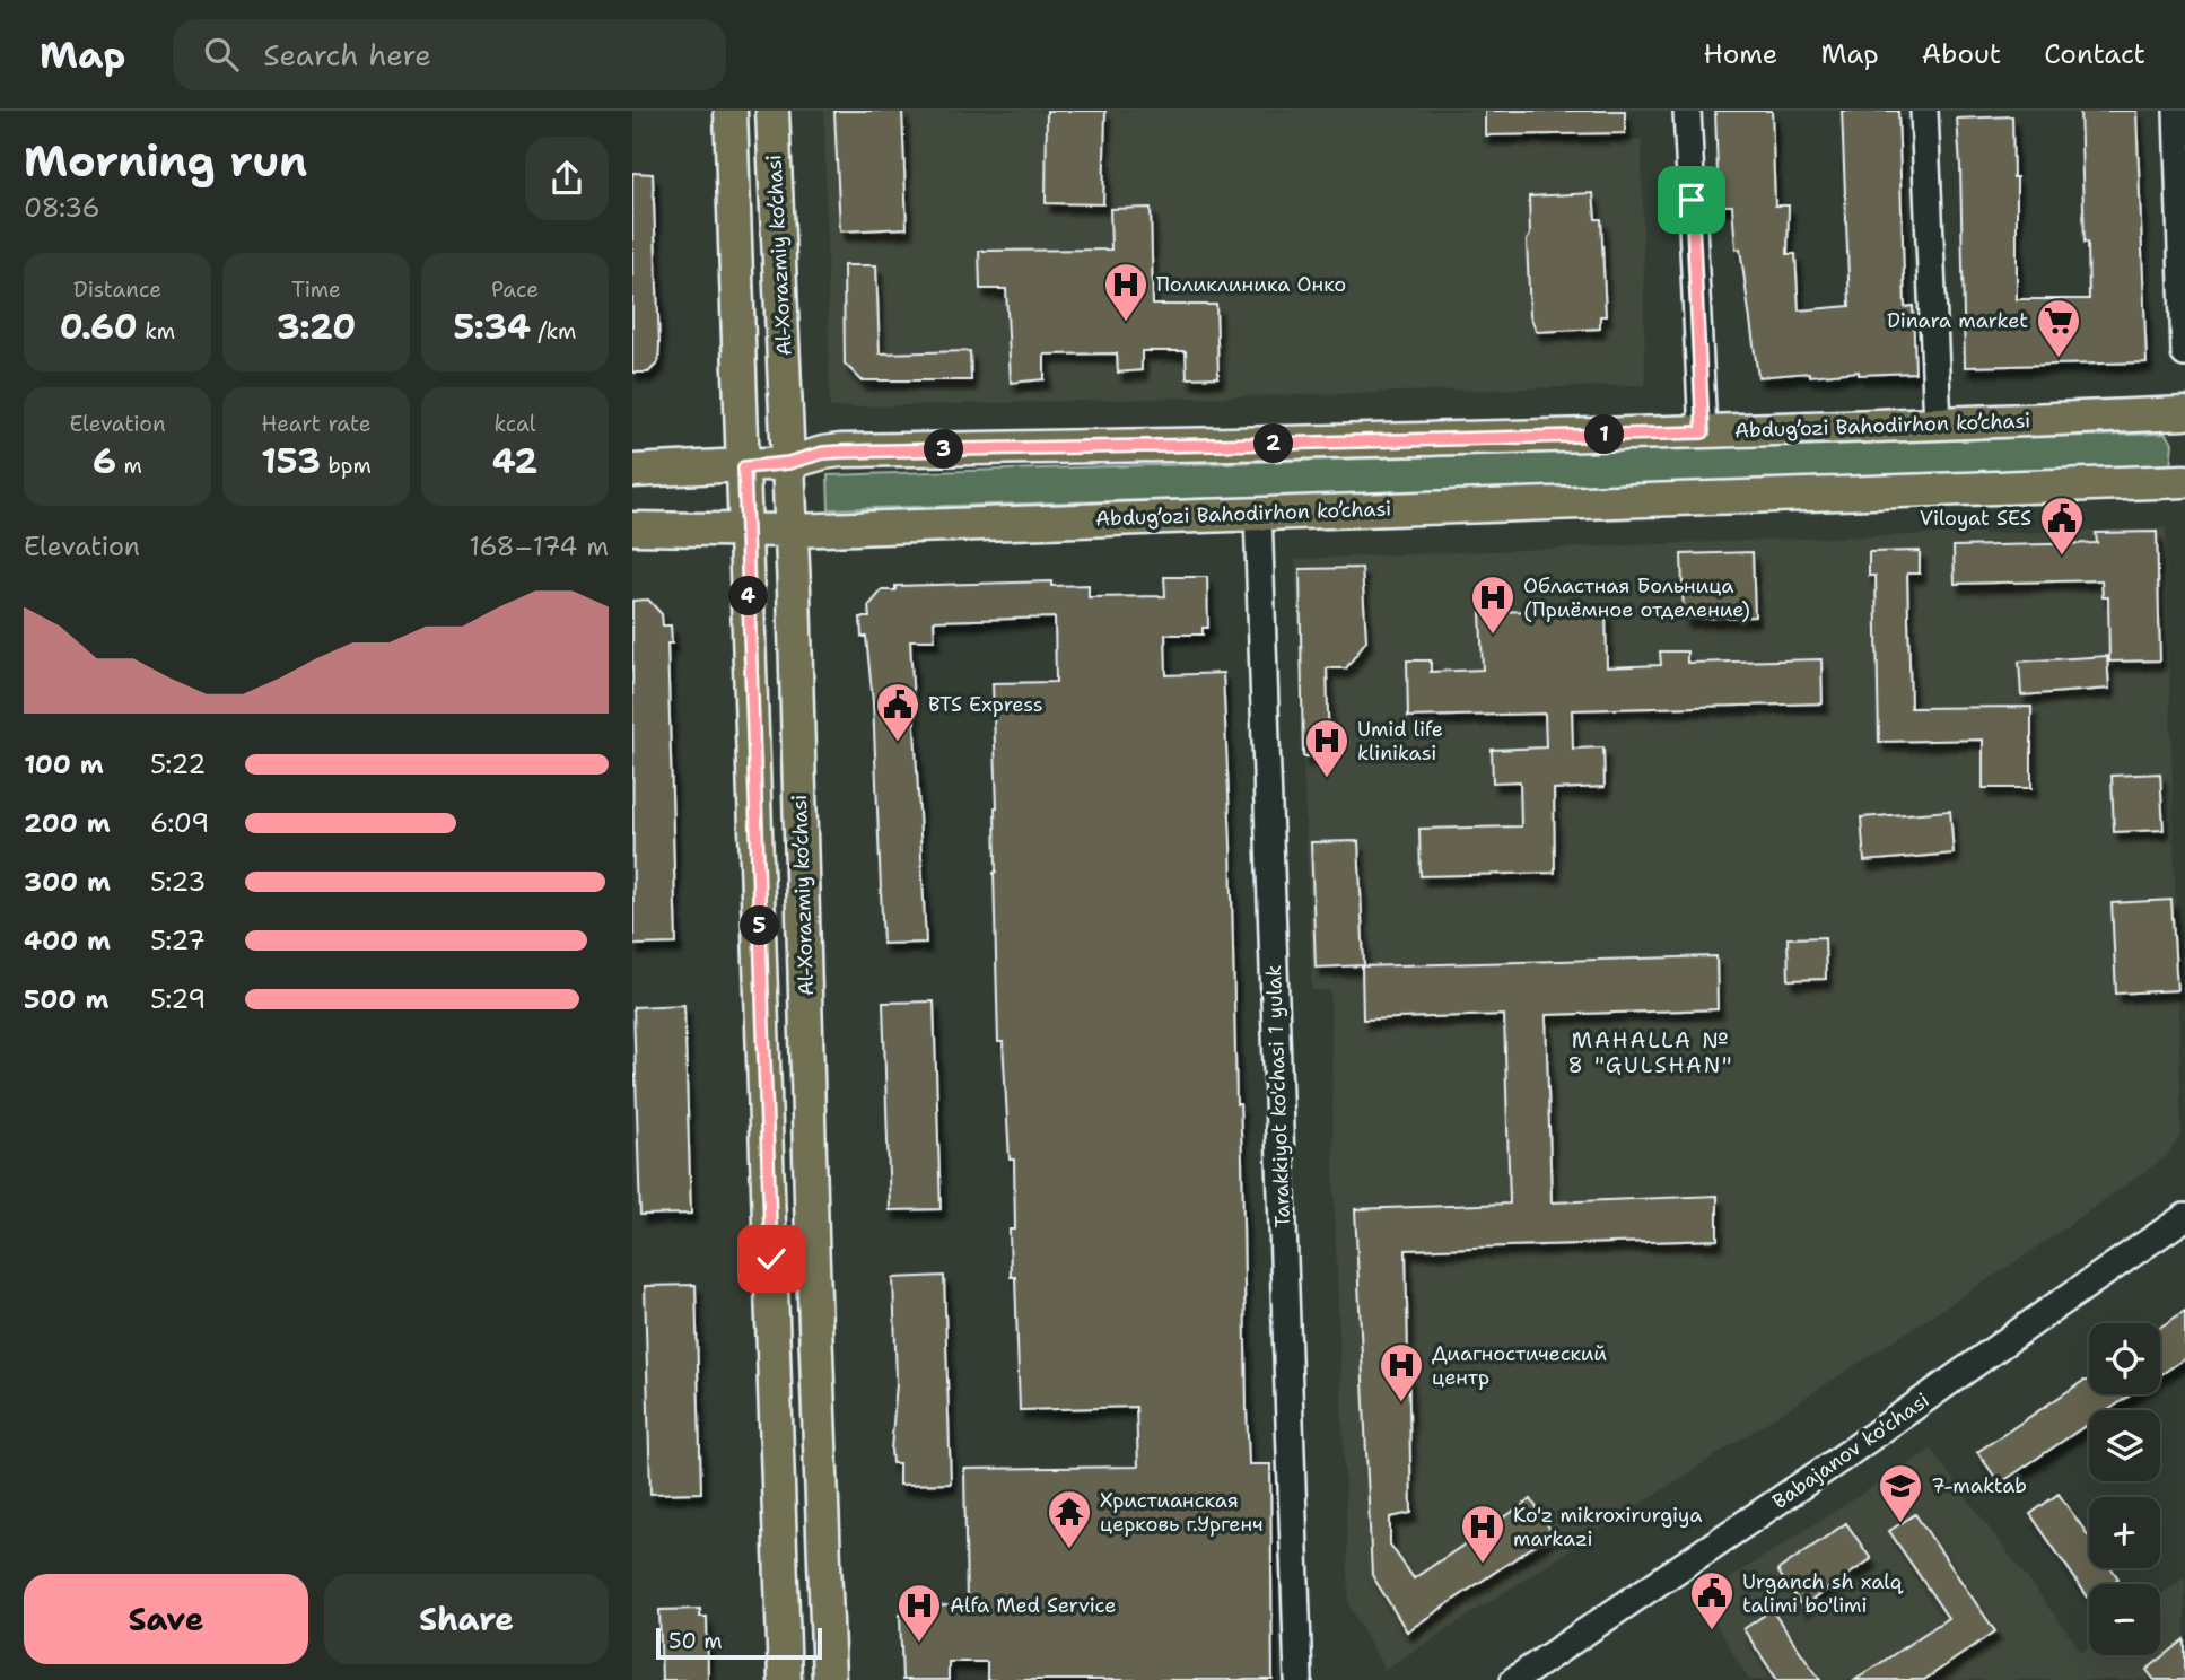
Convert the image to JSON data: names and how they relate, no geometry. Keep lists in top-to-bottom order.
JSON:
{
  "streets": {
    "main road": ["Al-Xorazmiy ko’chasi", "Abdug’ozi Bahodirhon ko’chasi"],
    "street": ["Tarakkiyot ko'chasi 1 yulak", "Babajanov ko'chasi"]
  },
  "crossings": [
    ["Al-Xorazmiy ko’chasi", "Abdug’ozi Bahodirhon ko’chasi"],
    ["Abdug’ozi Bahodirhon ko’chasi", "Tarakkiyot ko'chasi 1 yulak"]
  ],
  "districts": ["MAHALLA № 8 \"GULSHAN\""],
  "places": {
    "hospital": [
      "Поликлиника Онко",
      "Областная Больница (Приёмное отделение)",
      "Umid life klinikasi",
      "Диагностический центр",
      "Ko'z mikroxirurgiya markazi",
      "Alfa Med Service"
    ],
    "supermarket": ["Dinara market"],
    "public building": ["Viloyat SES", "BTS Express", "Urganch sh xalq talimi bo'limi"],
    "school or university": ["7-maktab"],
    "temple": ["Христианская церковь г.Ургенч"]
  },
  "scale_bar": "50 m",
  "page": {
    "header": "Map",
    "search": "Search here",
    "nav": [
      "Home",
      "Map",
      "About",
      "Contact"
    ],
    "heading": ["Morning run", "08:36"],
    "stats": [
      ["Distance", "0.60 km"],
      ["Time", "3:20"],
      ["Pace", "5:34 /km"],
      ["Elevation", "6 m"],
      ["Heart rate", "153 bpm"],
      ["kcal", "42"]
    ],
    "pins": [
      "1",
      "2",
      "3",
      "4",
      "5"
    ],
    "chart": ["Elevation", "168–174 m"],
    "list": [
      {
        "name": "100 m",
        "note": "5:22"
      },
      {
        "name": "200 m",
        "note": "6:09"
      },
      {
        "name": "300 m",
        "note": "5:23"
      },
      {
        "name": "400 m",
        "note": "5:27"
      },
      {
        "name": "500 m",
        "note": "5:29"
      }
    ],
    "map_buttons": ["+", "−"],
    "buttons": ["Save", "Share"],
    "scale": "50 m"
  }
}
